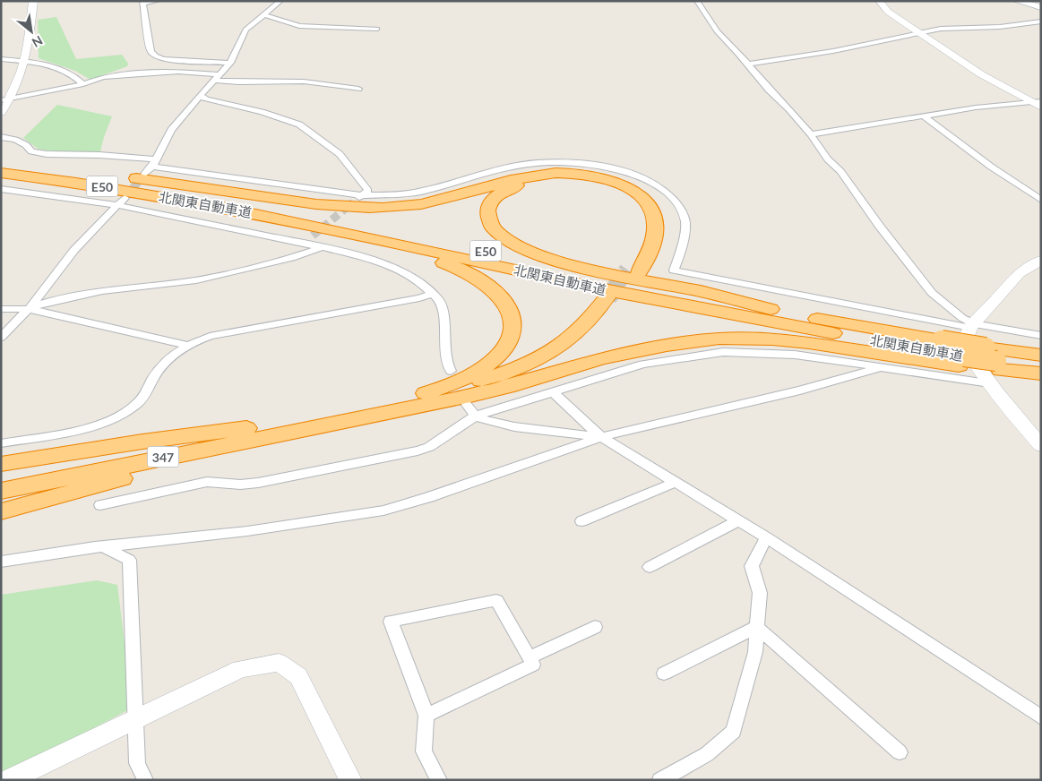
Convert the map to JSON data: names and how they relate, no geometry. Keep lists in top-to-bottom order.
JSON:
{
  "streets": {
    "highway": ["E50", "北関東自動車道", "347"]
  },
  "north": "bottom right"
}
